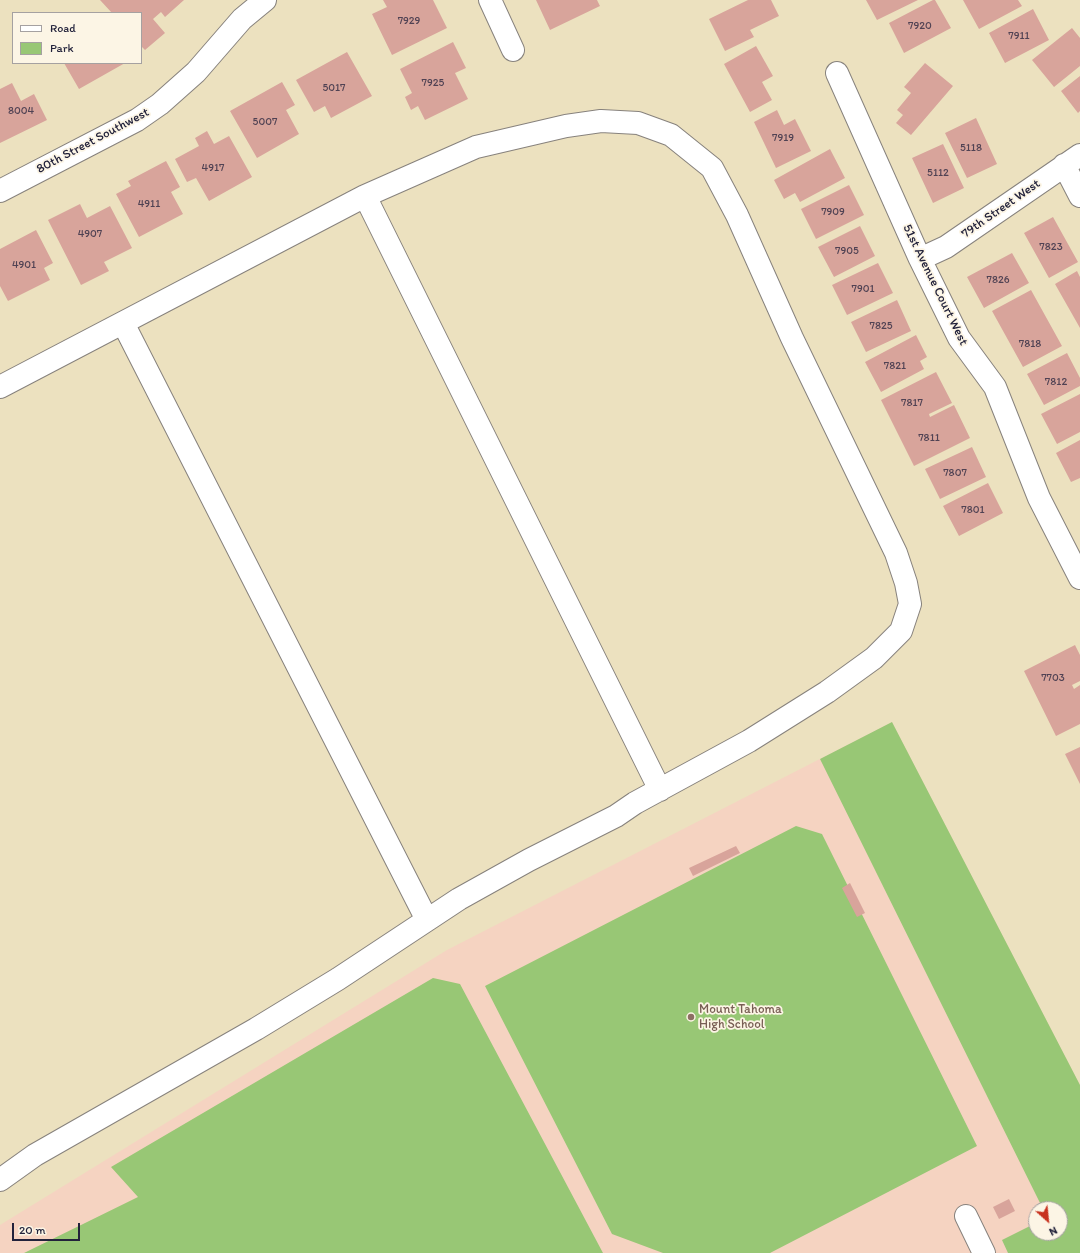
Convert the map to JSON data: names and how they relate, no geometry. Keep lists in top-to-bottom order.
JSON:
{
  "streets": {
    "street": ["80th Street Southwest", "79th Street West", "51st Avenue Court West"]
  },
  "crossings": [
    ["79th Street West", "51st Avenue Court West"]
  ],
  "places": ["Mount Tahoma High School"],
  "house_numbers": [
    "7929",
    "7920",
    "7911",
    "7925",
    "5017",
    "8004",
    "5007",
    "7919",
    "5118",
    "4917",
    "5112",
    "4911",
    "7909",
    "4907",
    "7823",
    "7905",
    "4901",
    "7826",
    "7901",
    "7825",
    "7818",
    "7821",
    "7812",
    "7817",
    "7811",
    "7807",
    "7801",
    "7703"
  ],
  "legend": ["Road", "Park"],
  "scale_bar": "20 m",
  "north": "bottom right"
}
